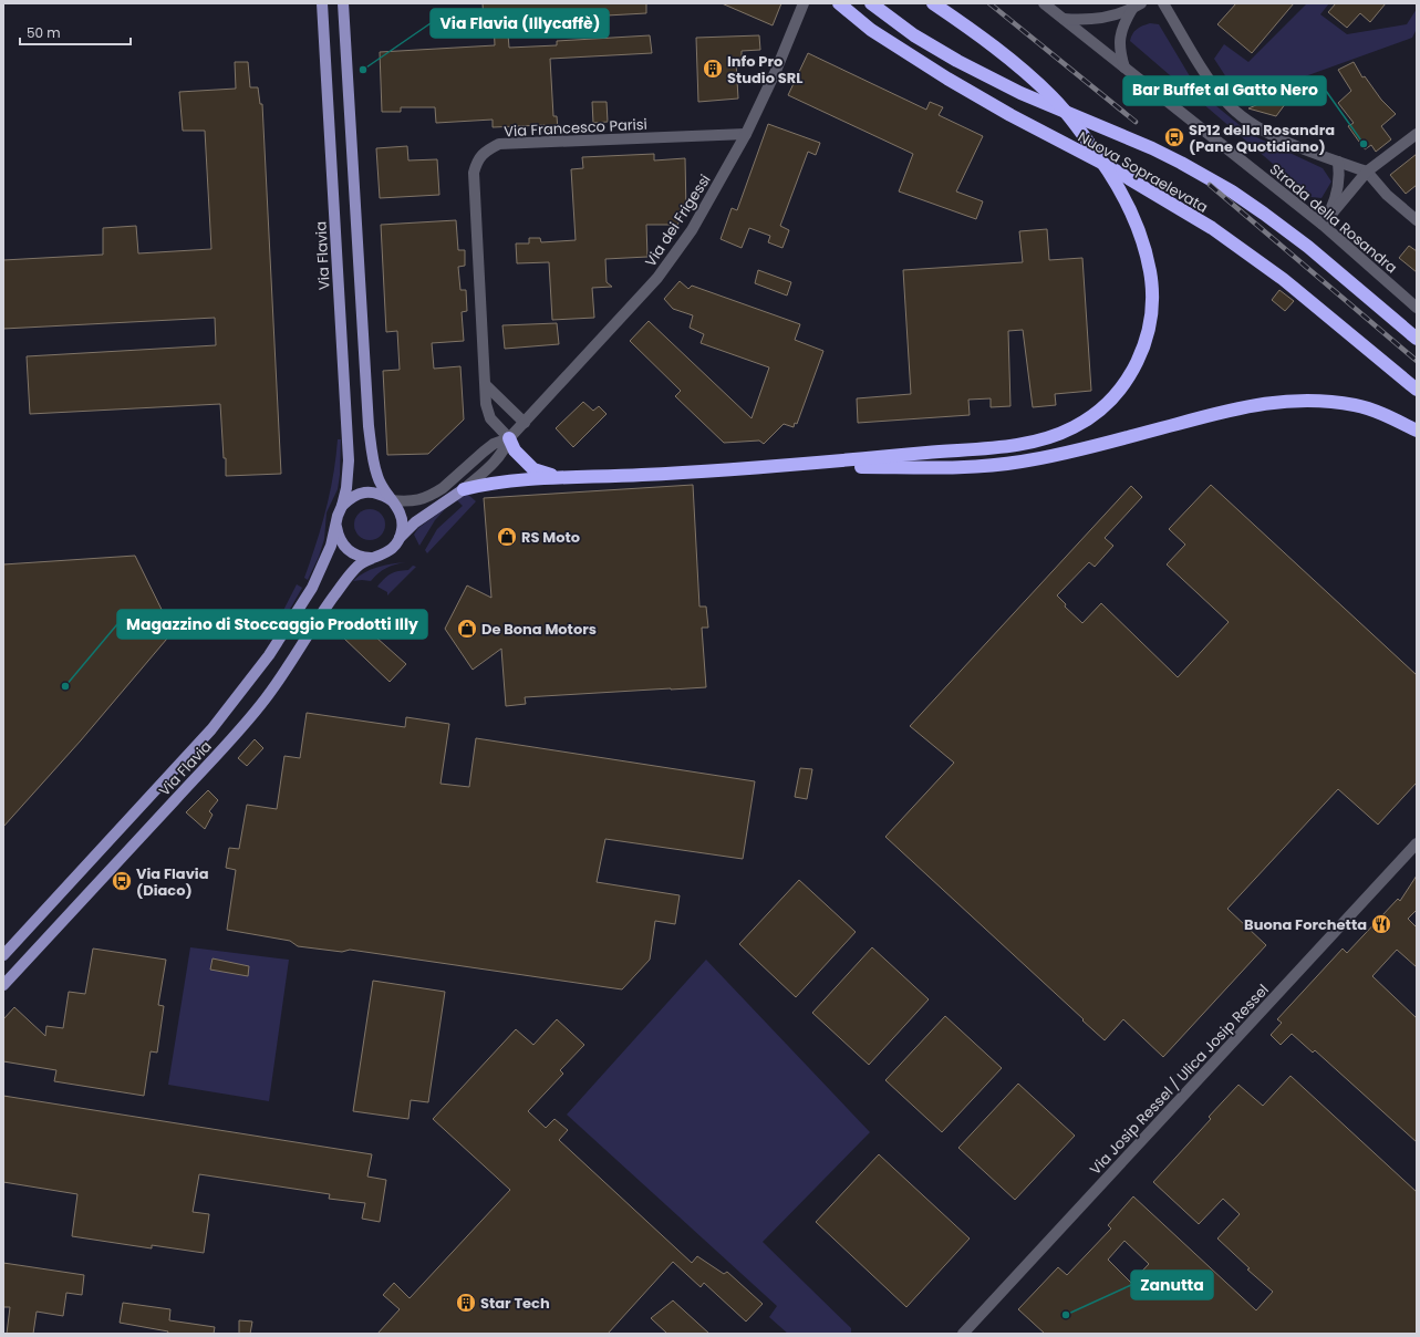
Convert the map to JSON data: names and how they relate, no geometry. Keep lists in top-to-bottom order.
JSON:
{
  "streets": {
    "highway": ["Nuova Sopraelevata"],
    "main road": ["Via Flavia"],
    "street": [
      "Via Francesco Parisi",
      "Strada della Rosandra",
      "Via dei Frigessi",
      "Via Josip Ressel / Ulica Josip Ressel"
    ]
  },
  "crossings": [
    ["Via Francesco Parisi", "Via dei Frigessi"],
    ["Via dei Frigessi", "Via Flavia"]
  ],
  "places": {
    "building": ["Info Pro Studio SRL", "Star Tech"],
    "other": [
      "Via Flavia (Illycaffè)",
      "Bar Buffet al Gatto Nero",
      "Magazzino di Stoccaggio Prodotti Illy",
      "Zanutta"
    ],
    "bus stop": ["SP12 della Rosandra (Pane Quotidiano)", "Via Flavia (Diaco)"],
    "shop": ["RS Moto", "De Bona Motors"],
    "restaurant": ["Buona Forchetta"]
  },
  "scale_bar": "50 m"
}
